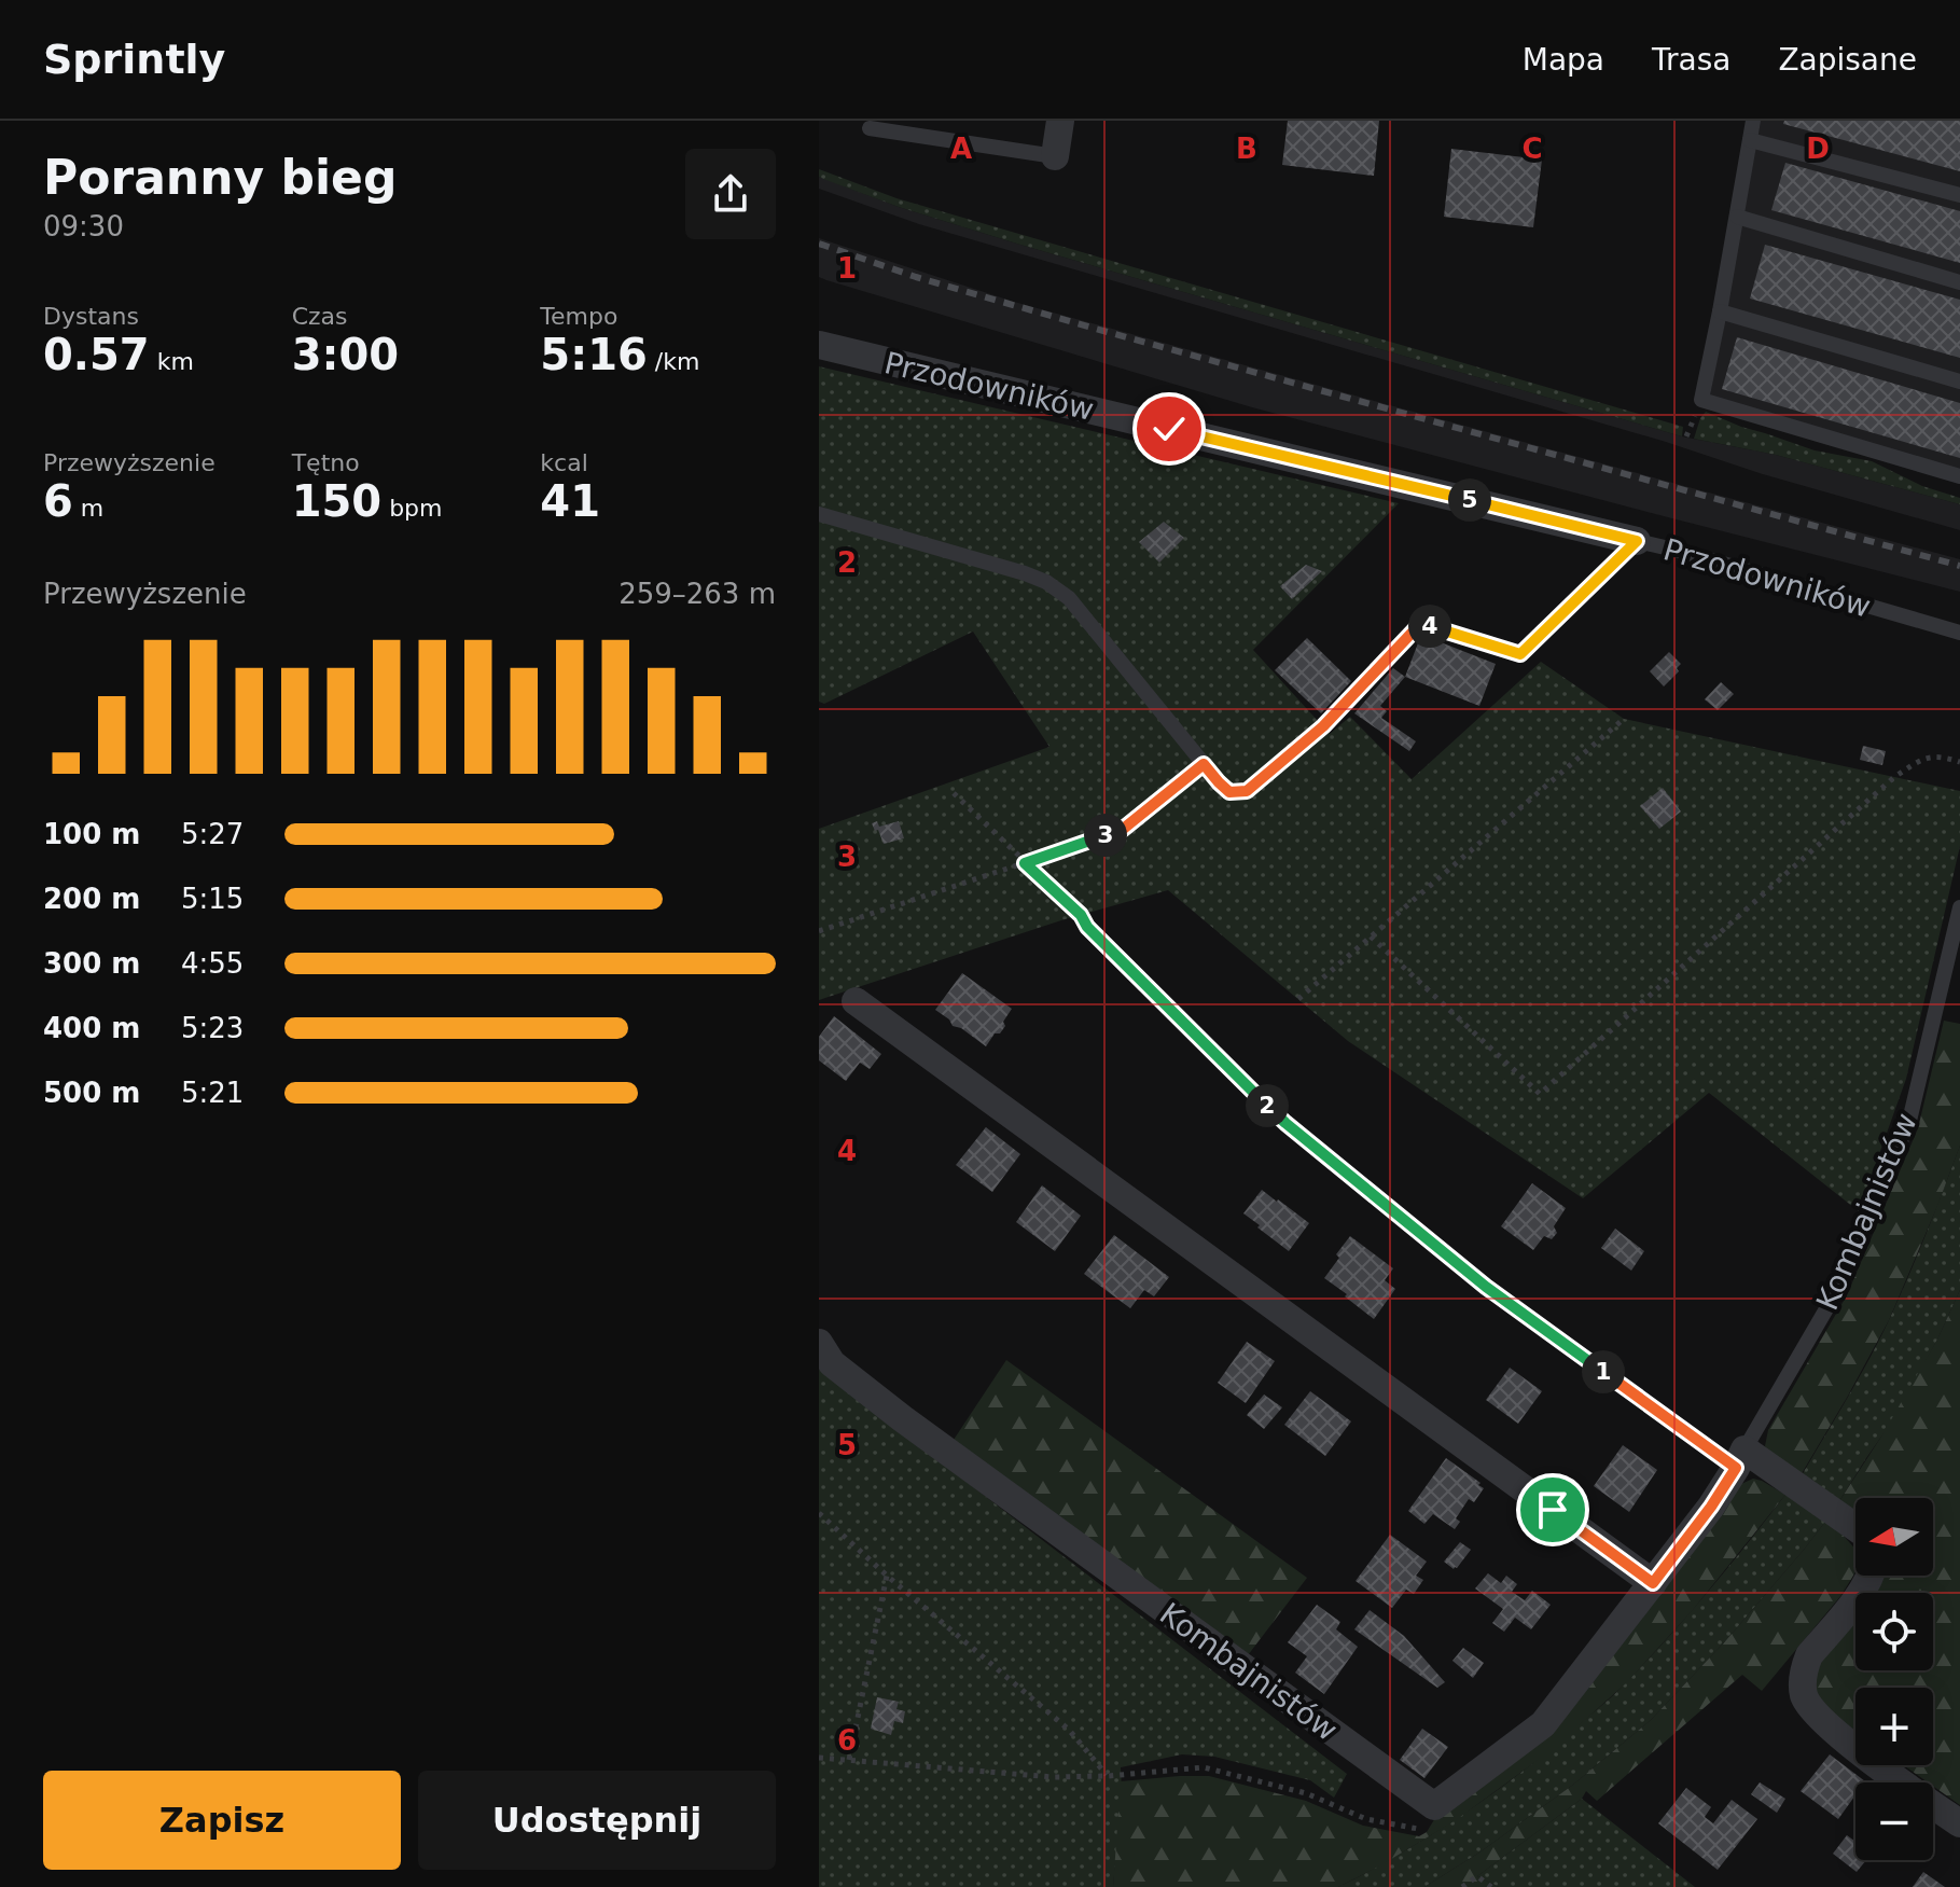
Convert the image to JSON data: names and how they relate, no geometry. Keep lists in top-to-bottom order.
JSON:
{
  "streets": {
    "street": ["Przodowników", "Kombajnistów"]
  },
  "north": "left",
  "page": {
    "header": "Sprintly",
    "nav": ["Mapa", "Trasa", "Zapisane"],
    "heading": ["Poranny bieg", "09:30"],
    "stats": [
      ["Dystans", "0.57 km"],
      ["Czas", "3:00"],
      ["Tempo", "5:16 /km"],
      ["Przewyższenie", "6 m"],
      ["Tętno", "150 bpm"],
      ["kcal", "41"]
    ],
    "pins": [
      "5",
      "4",
      "3",
      "2",
      "1"
    ],
    "chart": ["Przewyższenie", "259–263 m"],
    "list": [
      {
        "name": "100 m",
        "note": "5:27"
      },
      {
        "name": "200 m",
        "note": "5:15"
      },
      {
        "name": "300 m",
        "note": "4:55"
      },
      {
        "name": "400 m",
        "note": "5:23"
      },
      {
        "name": "500 m",
        "note": "5:21"
      }
    ],
    "map_buttons": ["+", "−"],
    "buttons": ["Zapisz", "Udostępnij"]
  },
  "grid": {
    "columns": [
      "A",
      "B",
      "C",
      "D"
    ],
    "rows": [
      "1",
      "2",
      "3",
      "4",
      "5",
      "6"
    ]
  }
}
